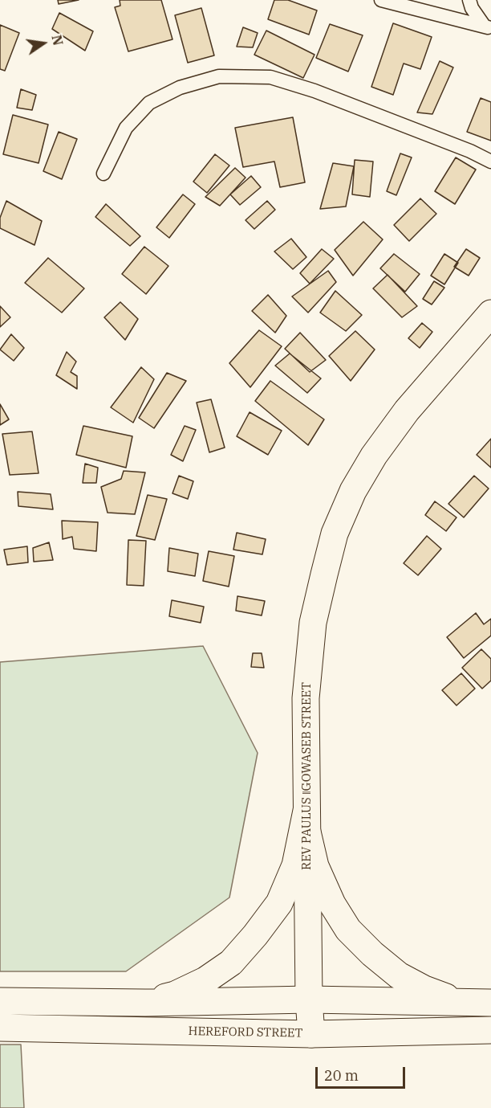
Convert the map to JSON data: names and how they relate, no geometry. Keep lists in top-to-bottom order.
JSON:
{
  "streets": {
    "main road": ["REV PAULUS ǁGOWASEB STREET", "HEREFORD STREET"]
  },
  "crossings": [
    ["REV PAULUS ǁGOWASEB STREET", "HEREFORD STREET"]
  ],
  "scale_bar": "20 m",
  "north": "right"
}
